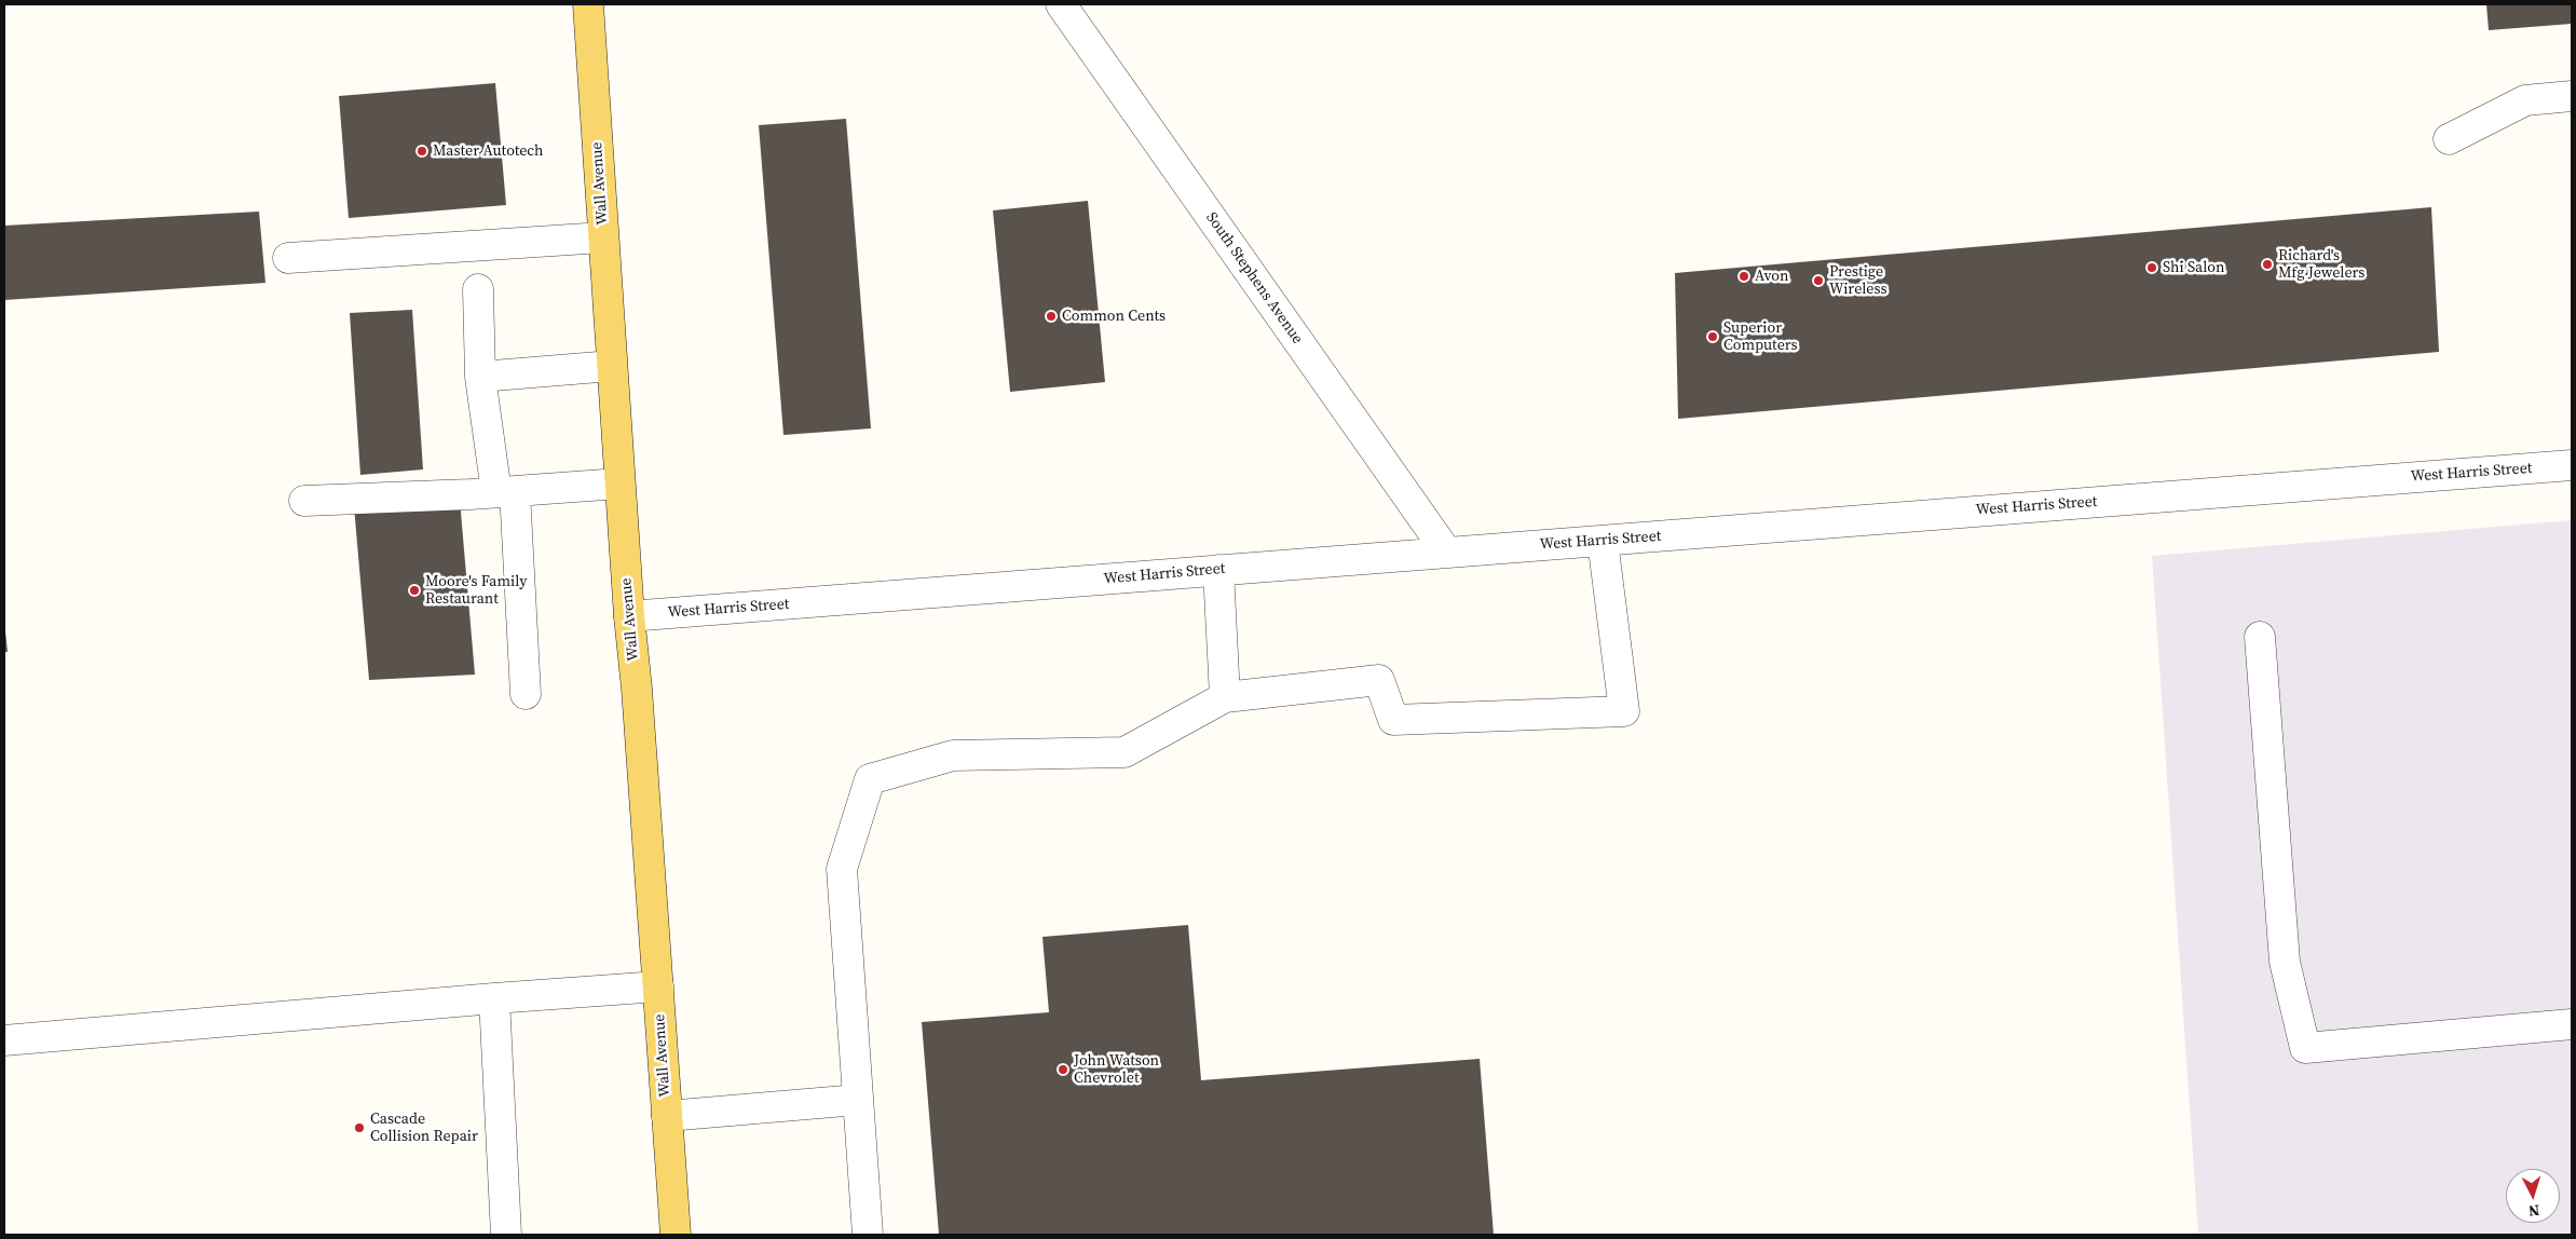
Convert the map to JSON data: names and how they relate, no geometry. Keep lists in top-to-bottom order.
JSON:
{
  "streets": {
    "main road": ["Wall Avenue"],
    "street": ["South Stephens Avenue", "West Harris Street"]
  },
  "crossings": [
    ["Wall Avenue", "West Harris Street"],
    ["South Stephens Avenue", "West Harris Street"]
  ],
  "places": [
    "Master Autotech",
    "Richard's Mfg Jewelers",
    "Shi Salon",
    "Avon",
    "Prestige Wireless",
    "Common Cents",
    "Superior Computers",
    "Moore's Family Restaurant",
    "John Watson Chevrolet",
    "Cascade Collision Repair"
  ],
  "north": "bottom"
}
